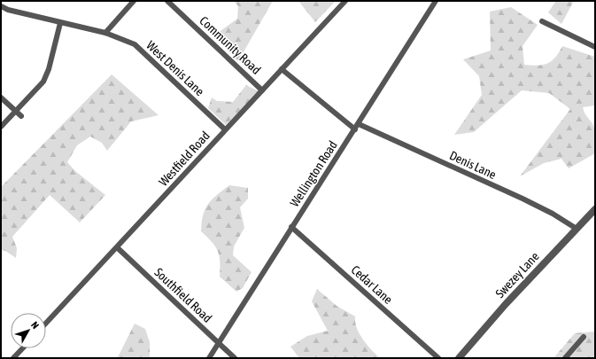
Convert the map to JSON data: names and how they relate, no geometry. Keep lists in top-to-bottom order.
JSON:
{
  "streets": {
    "street": [
      "Community Road",
      "West Denis Lane",
      "Westfield Road",
      "Denis Lane",
      "Wellington Road",
      "Swezey Lane",
      "Cedar Lane",
      "Southfield Road"
    ]
  },
  "crossings": [
    ["Community Road", "Westfield Road"],
    ["West Denis Lane", "Westfield Road"],
    ["Westfield Road", "Denis Lane"],
    ["Westfield Road", "Southfield Road"],
    ["Denis Lane", "Wellington Road"],
    ["Denis Lane", "Swezey Lane"],
    ["Wellington Road", "Cedar Lane"],
    ["Wellington Road", "Southfield Road"]
  ],
  "north": "top right"
}
